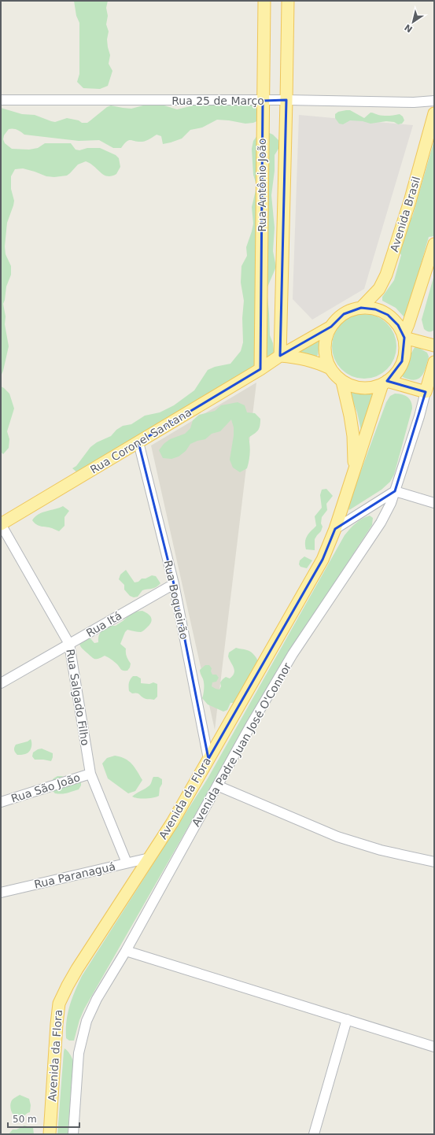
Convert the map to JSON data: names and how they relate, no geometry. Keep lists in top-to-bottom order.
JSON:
{
  "streets": {
    "main road": [
      "Rua Antônio João",
      "Avenida Brasil",
      "Rua Coronel Santana",
      "Avenida Padre Juan José O'Connor",
      "Avenida da Flora"
    ],
    "street": [
      "Rua 25 de Março",
      "Rua Boqueirão",
      "Rua Itá",
      "Rua Salgado Filho",
      "Rua São João",
      "Rua Paranaguá"
    ]
  },
  "crossings": [
    ["Rua 25 de Março", "Rua Antônio João"],
    ["Rua Antônio João", "Rua Coronel Santana"],
    ["Avenida Brasil", "Rua Coronel Santana"],
    ["Avenida Brasil", "Avenida da Flora"],
    ["Rua Coronel Santana", "Rua Boqueirão"],
    ["Rua Coronel Santana", "Rua Salgado Filho"],
    ["Rua Coronel Santana", "Avenida da Flora"],
    ["Rua Boqueirão", "Rua Itá"],
    ["Rua Boqueirão", "Avenida da Flora"],
    ["Rua Itá", "Rua Salgado Filho"],
    ["Rua Salgado Filho", "Rua São João"],
    ["Rua Salgado Filho", "Rua Paranaguá"],
    ["Avenida da Flora", "Rua Paranaguá"]
  ],
  "scale_bar": "50 m",
  "north": "bottom left"
}
